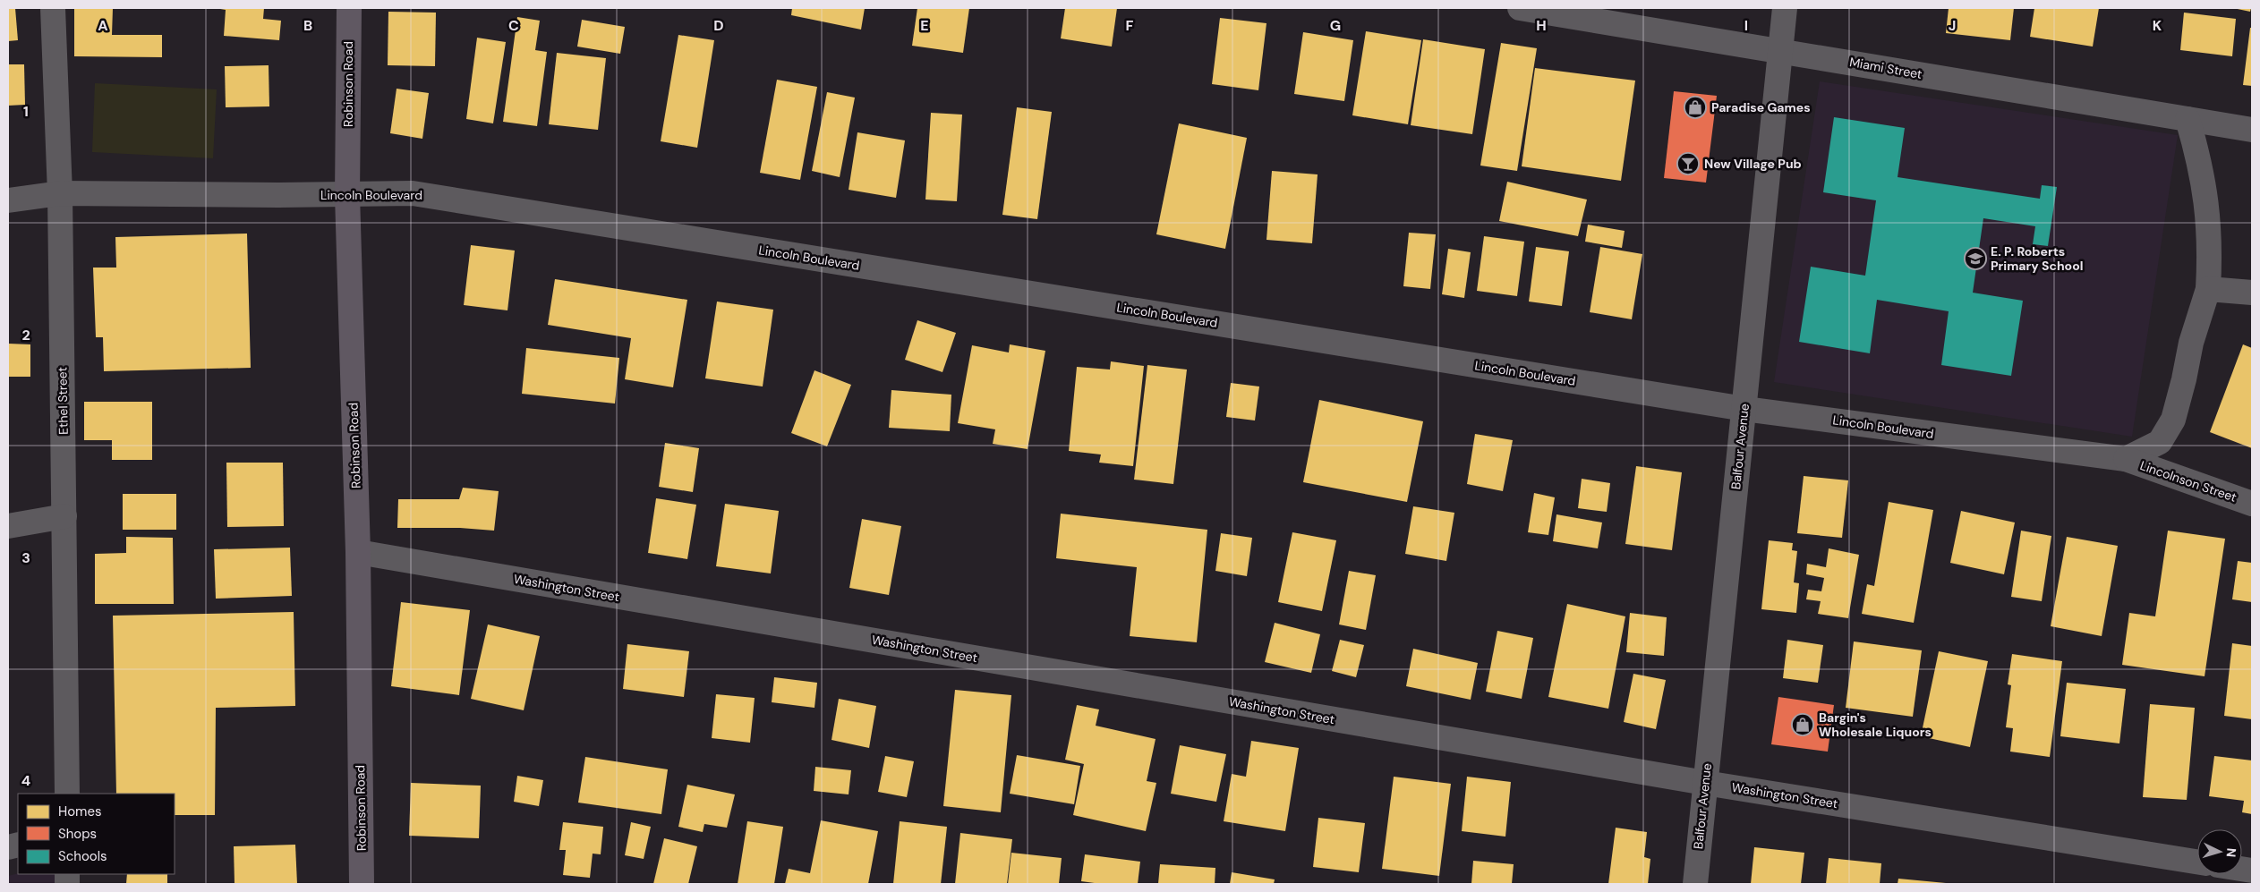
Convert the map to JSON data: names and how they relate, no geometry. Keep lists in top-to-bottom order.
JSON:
{
  "streets": {
    "main road": ["Robinson Road"],
    "street": [
      "Miami Street",
      "Lincoln Boulevard",
      "Ethel Street",
      "Balfour Avenue",
      "Lincolnson Street",
      "Washington Street"
    ]
  },
  "crossings": [
    ["Miami Street", "Balfour Avenue"],
    ["Robinson Road", "Lincoln Boulevard"],
    ["Robinson Road", "Washington Street"],
    ["Lincoln Boulevard", "Ethel Street"],
    ["Lincoln Boulevard", "Balfour Avenue"],
    ["Lincoln Boulevard", "Lincolnson Street"],
    ["Balfour Avenue", "Washington Street"]
  ],
  "places": {
    "shop": ["Paradise Games", "Bargin's Wholesale Liquors"],
    "bar": ["New Village Pub"],
    "school or university": ["E. P. Roberts Primary School"]
  },
  "legend": ["Homes", "Shops", "Schools"],
  "north": "right",
  "grid": {
    "columns": [
      "A",
      "B",
      "C",
      "D",
      "E",
      "F",
      "G",
      "H",
      "I",
      "J",
      "K"
    ],
    "rows": [
      "1",
      "2",
      "3",
      "4"
    ]
  }
}
